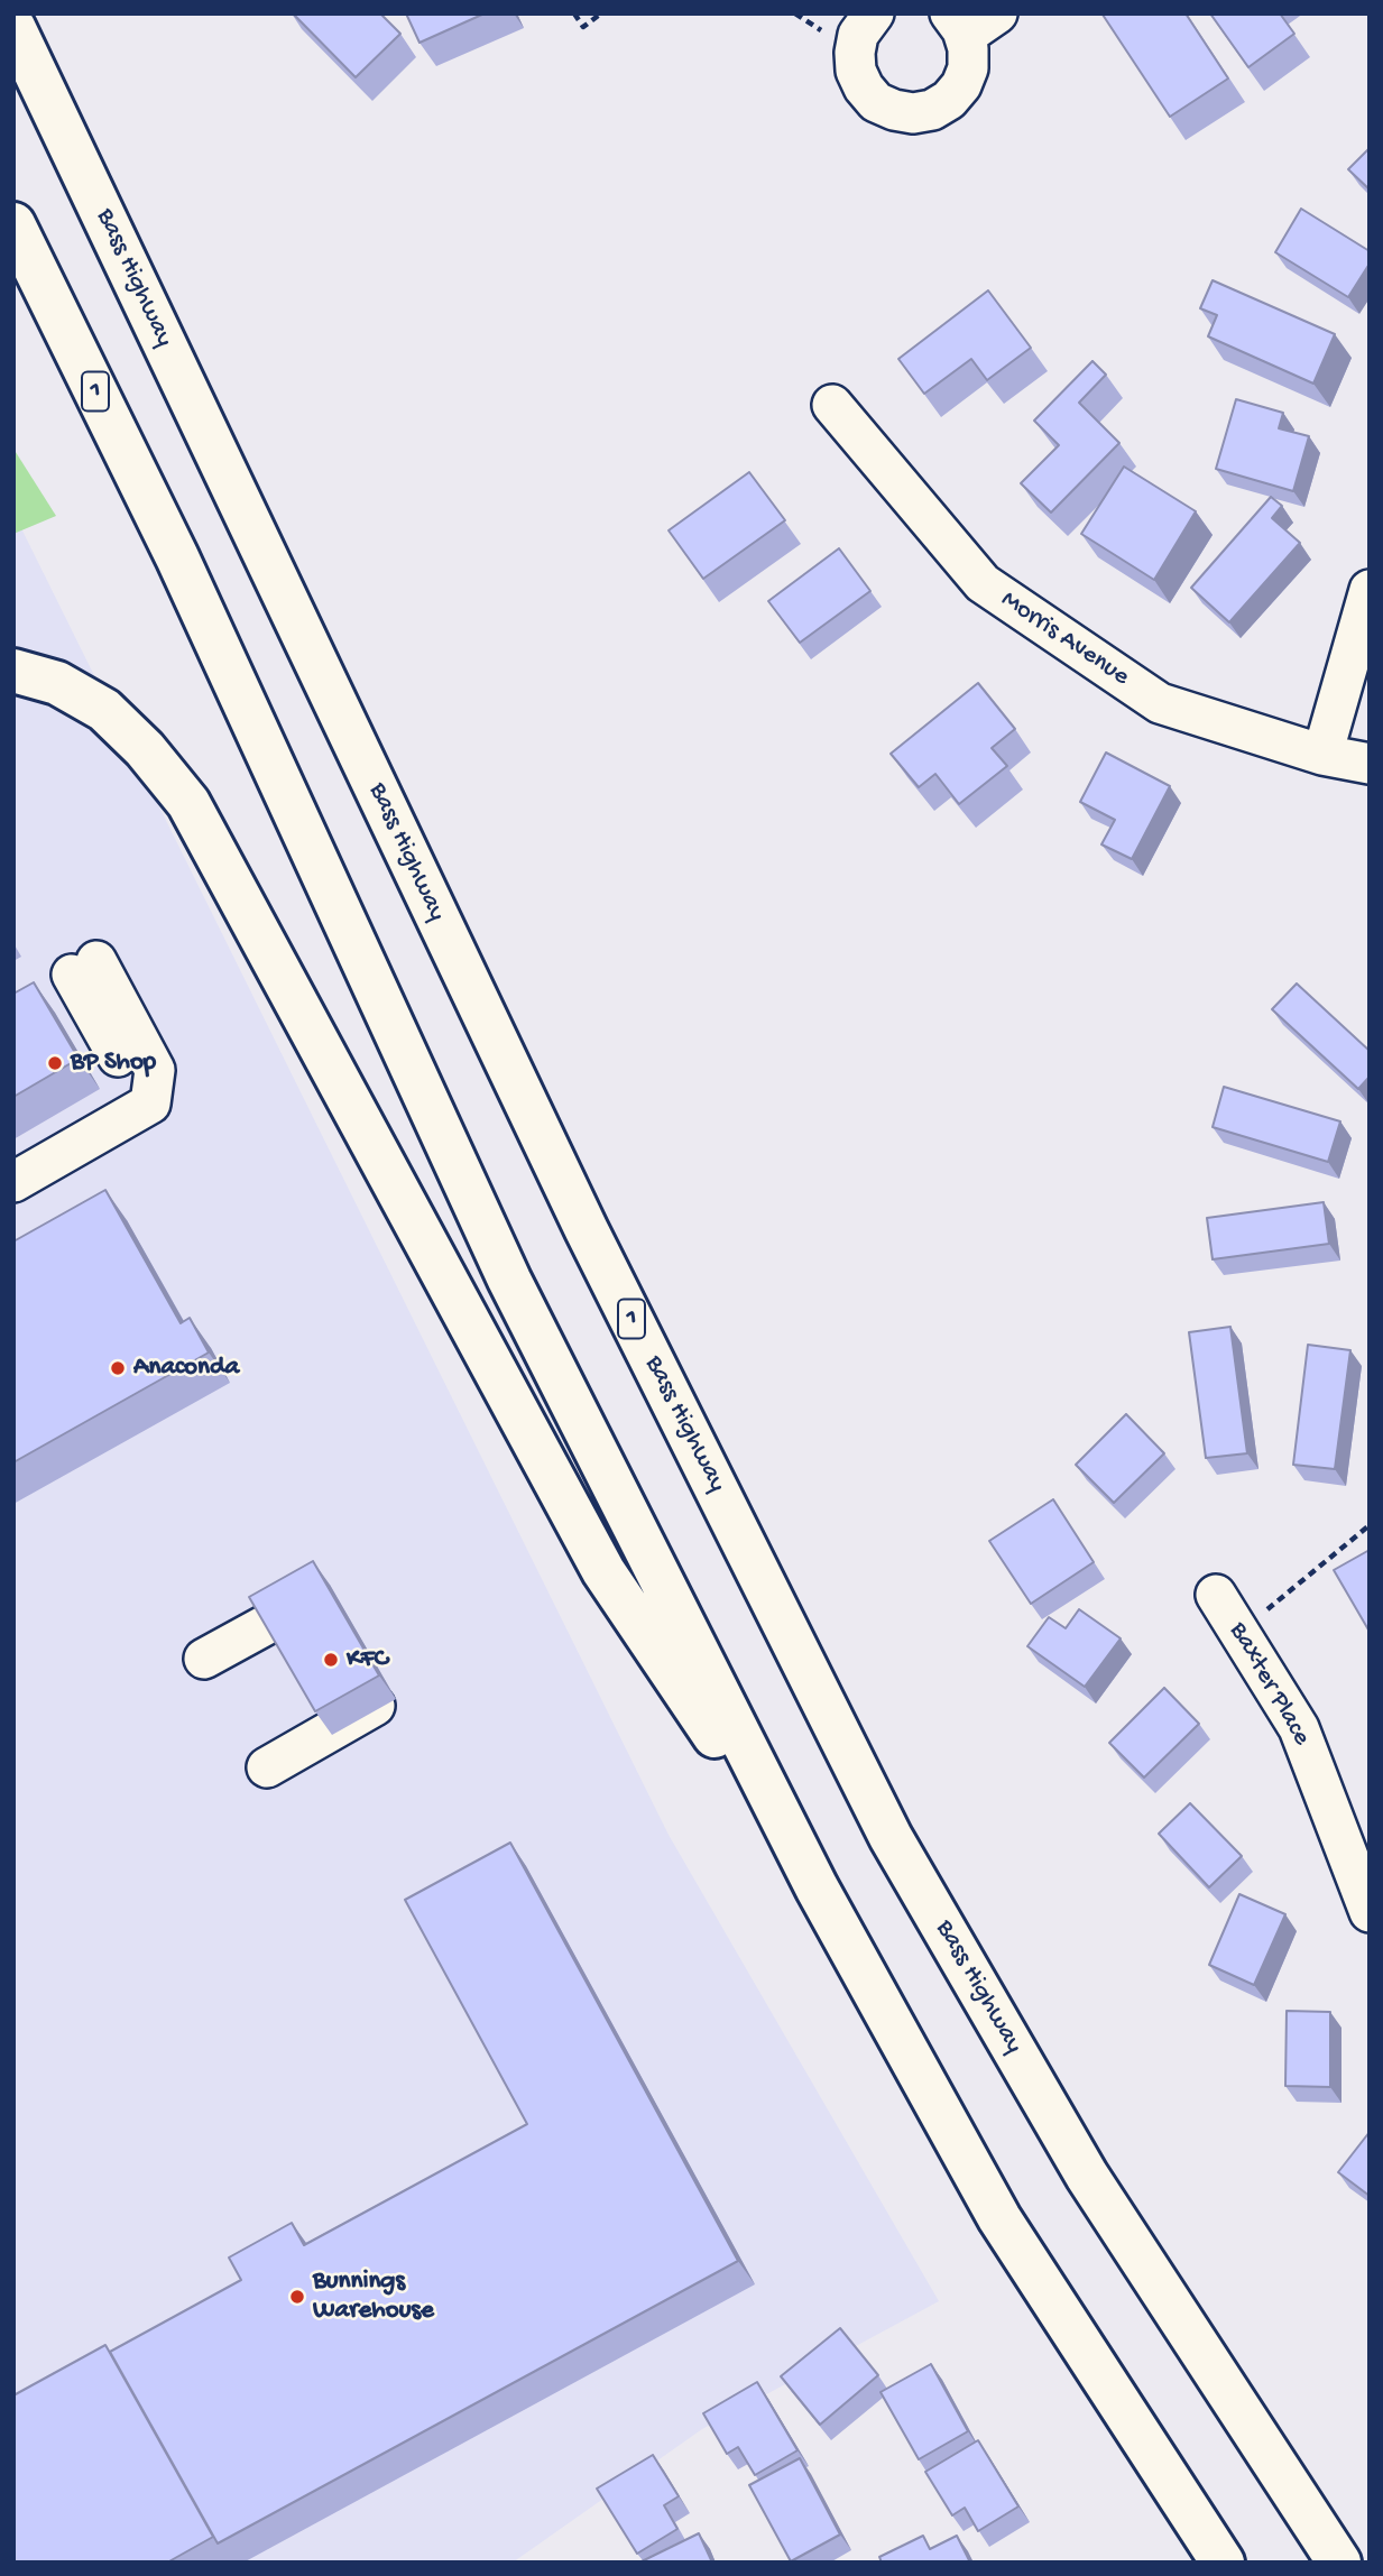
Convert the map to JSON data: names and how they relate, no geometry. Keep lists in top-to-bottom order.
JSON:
{
  "streets": {
    "highway": ["Bass Highway", "1"],
    "street": ["Morris Avenue", "Baxter Place"]
  },
  "places": [
    "BP Shop",
    "Anaconda",
    "KFC",
    "Bunnings Warehouse"
  ]
}
